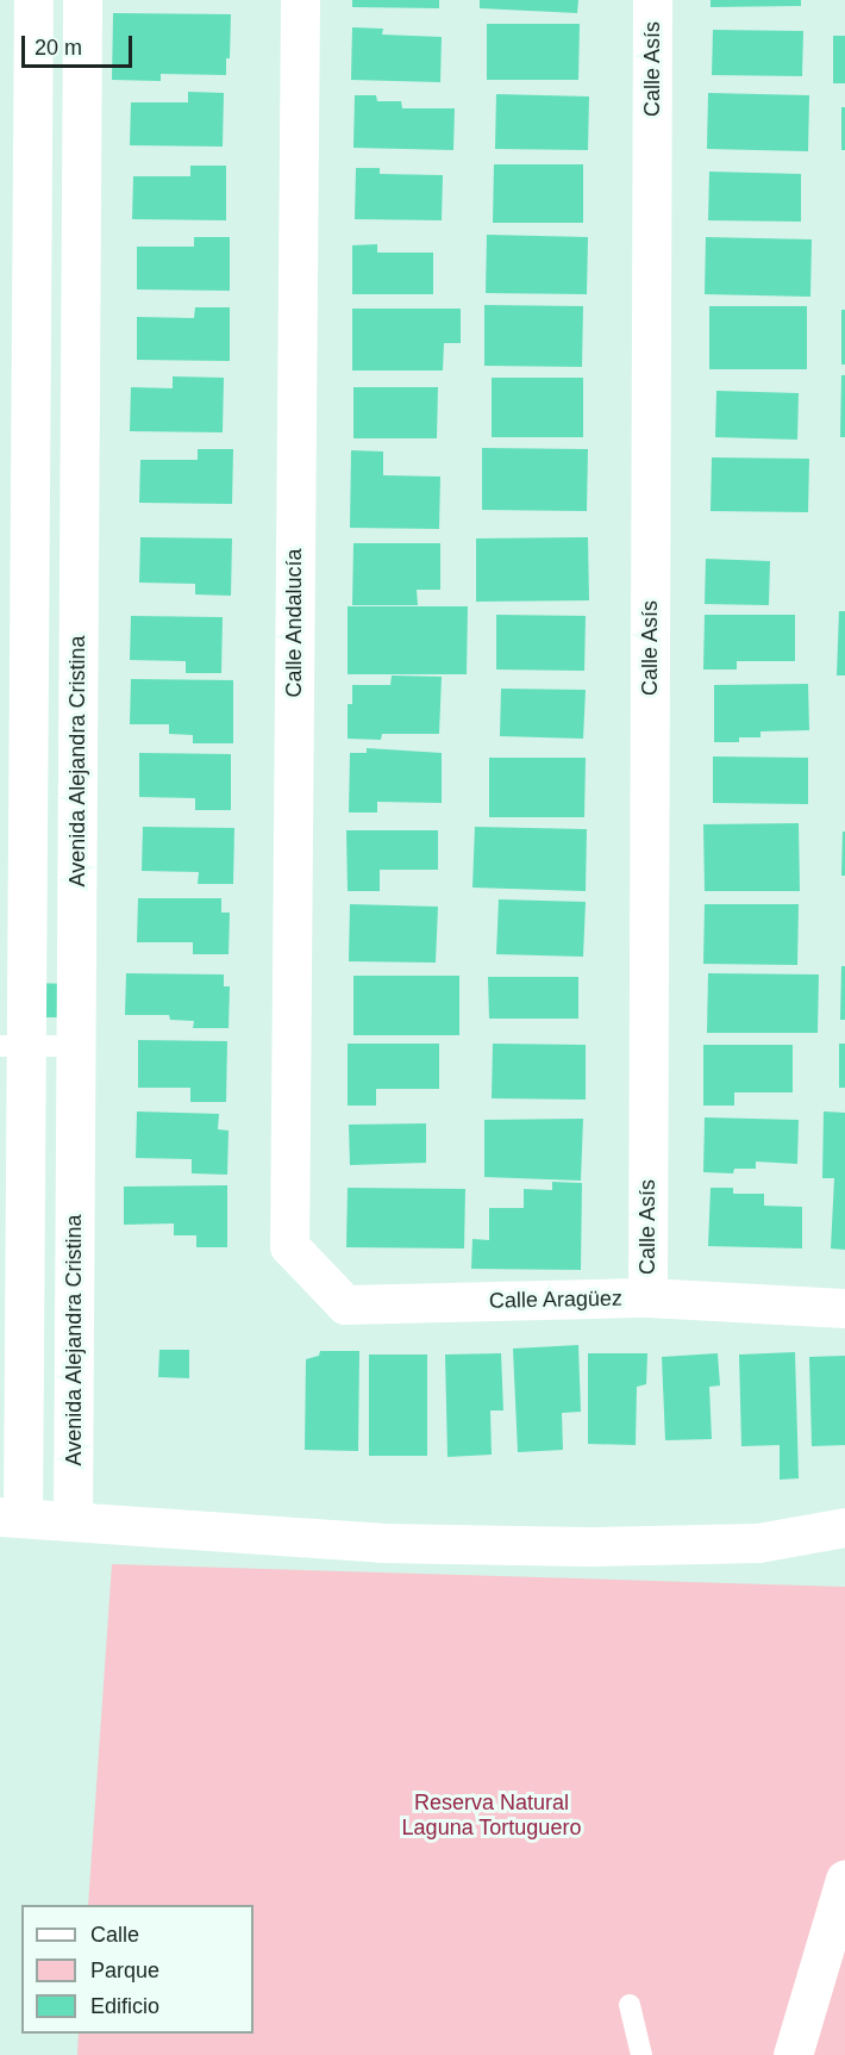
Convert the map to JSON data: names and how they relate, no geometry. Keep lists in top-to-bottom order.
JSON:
{
  "streets": {
    "street": [
      "Calle Asís",
      "Calle Andalucía",
      "Avenida Alejandra Cristina",
      "Calle Aragüez"
    ]
  },
  "crossings": [
    ["Calle Asís", "Calle Aragüez"],
    ["Calle Andalucía", "Calle Aragüez"]
  ],
  "parks": ["Reserva Natural Laguna Tortuguero"],
  "legend": ["Calle", "Parque", "Edificio"],
  "scale_bar": "20 m"
}
